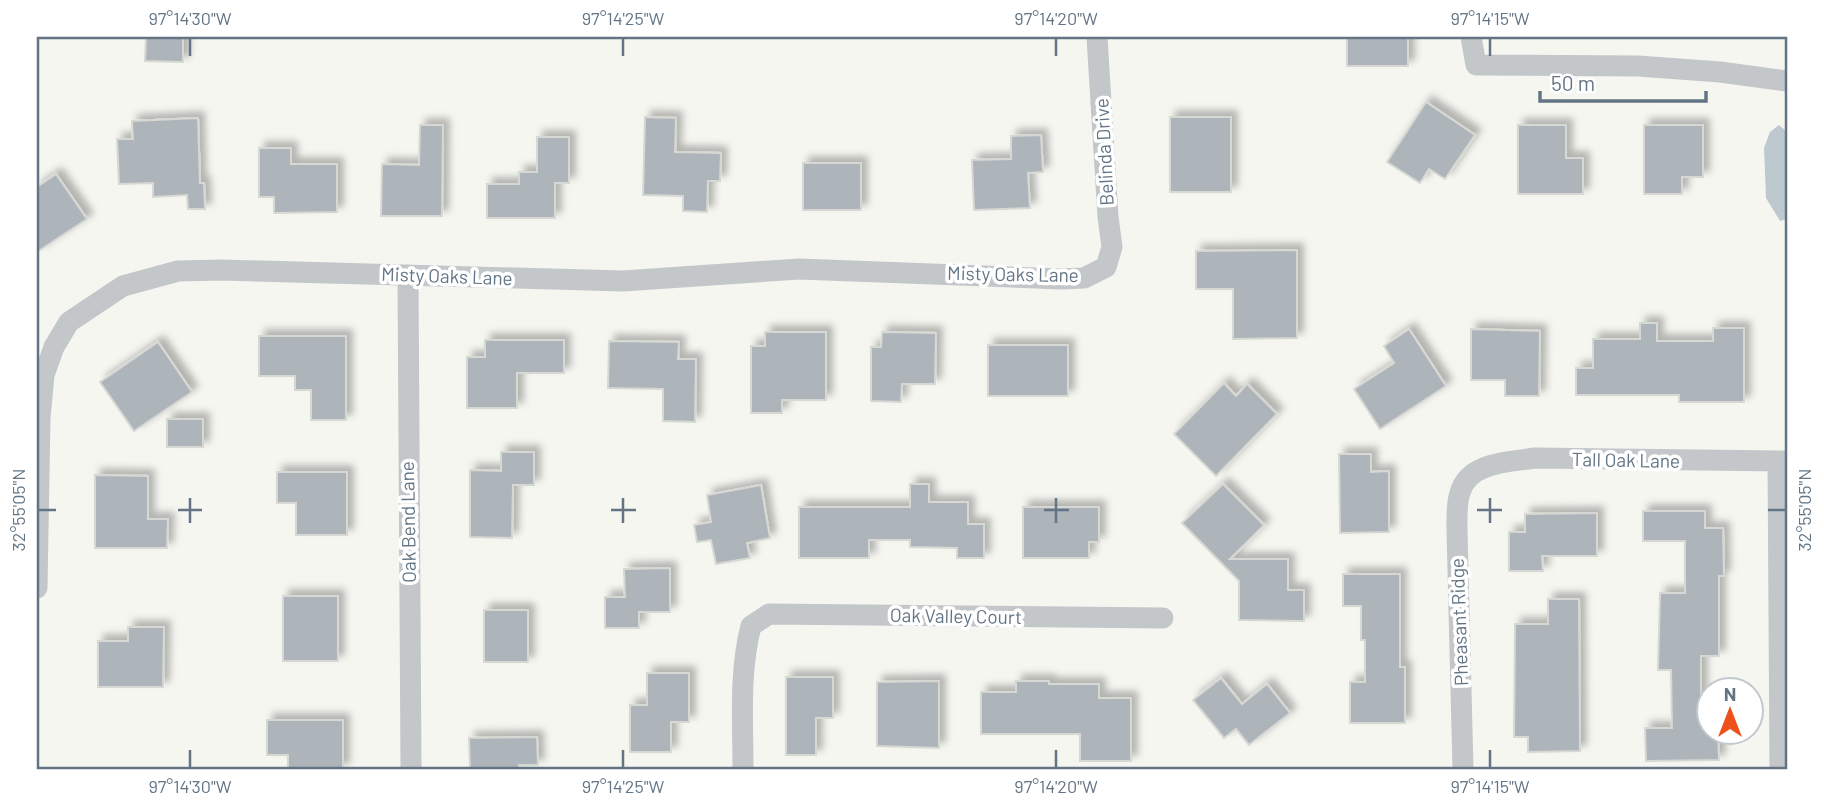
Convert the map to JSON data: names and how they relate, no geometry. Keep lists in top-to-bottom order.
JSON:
{
  "streets": {
    "street": [
      "Belinda Drive",
      "Misty Oaks Lane",
      "Tall Oak Lane",
      "Oak Bend Lane",
      "Oak Valley Court",
      "Pheasant Ridge"
    ]
  },
  "crossings": [
    ["Belinda Drive", "Misty Oaks Lane"],
    ["Misty Oaks Lane", "Oak Bend Lane"],
    ["Tall Oak Lane", "Pheasant Ridge"]
  ],
  "scale_bar": "50 m",
  "north": "top",
  "coordinates": [
    "97°14'30\"W",
    "97°14'25\"W",
    "97°14'20\"W",
    "97°14'15\"W",
    "32°55'05\"N"
  ]
}
